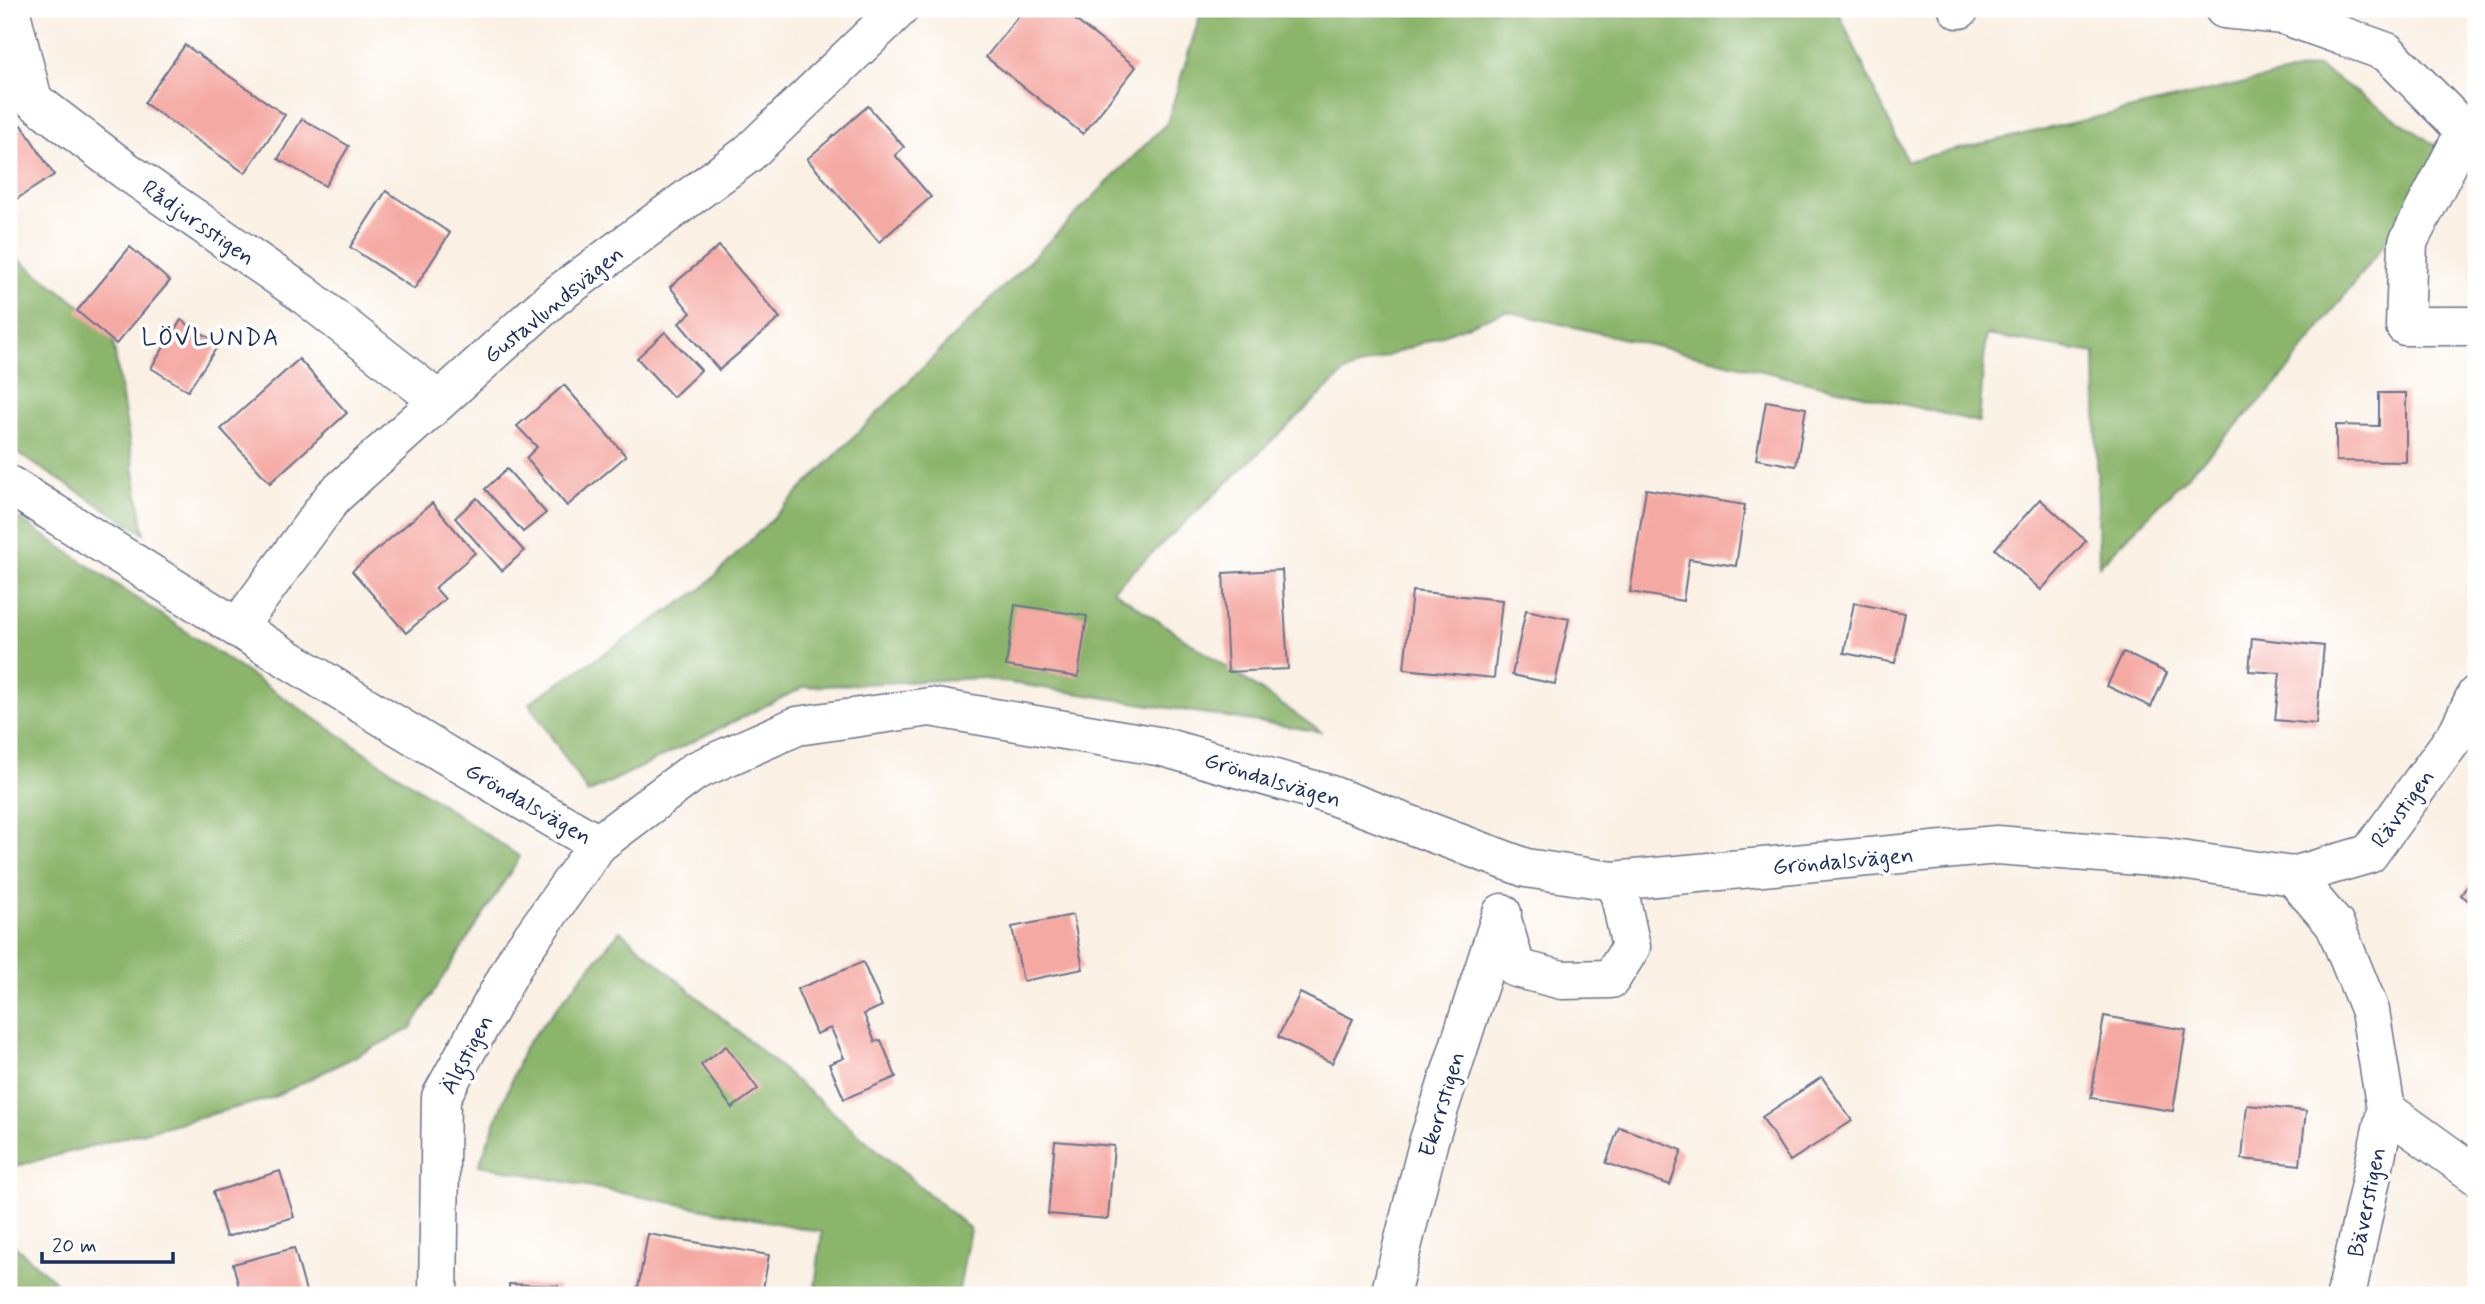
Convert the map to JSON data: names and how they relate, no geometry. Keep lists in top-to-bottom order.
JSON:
{
  "streets": {
    "street": [
      "Rådjursstigen",
      "Gustavlundsvägen",
      "Gröndalsvägen",
      "Rävstigen",
      "Älgstigen",
      "Ekorrstigen",
      "Bäverstigen"
    ]
  },
  "crossings": [
    ["Rådjursstigen", "Gustavlundsvägen"],
    ["Gustavlundsvägen", "Gröndalsvägen"],
    ["Gröndalsvägen", "Rävstigen"],
    ["Gröndalsvägen", "Älgstigen"],
    ["Gröndalsvägen", "Ekorrstigen"]
  ],
  "districts": ["LÖVLUNDA"],
  "scale_bar": "20 m"
}
